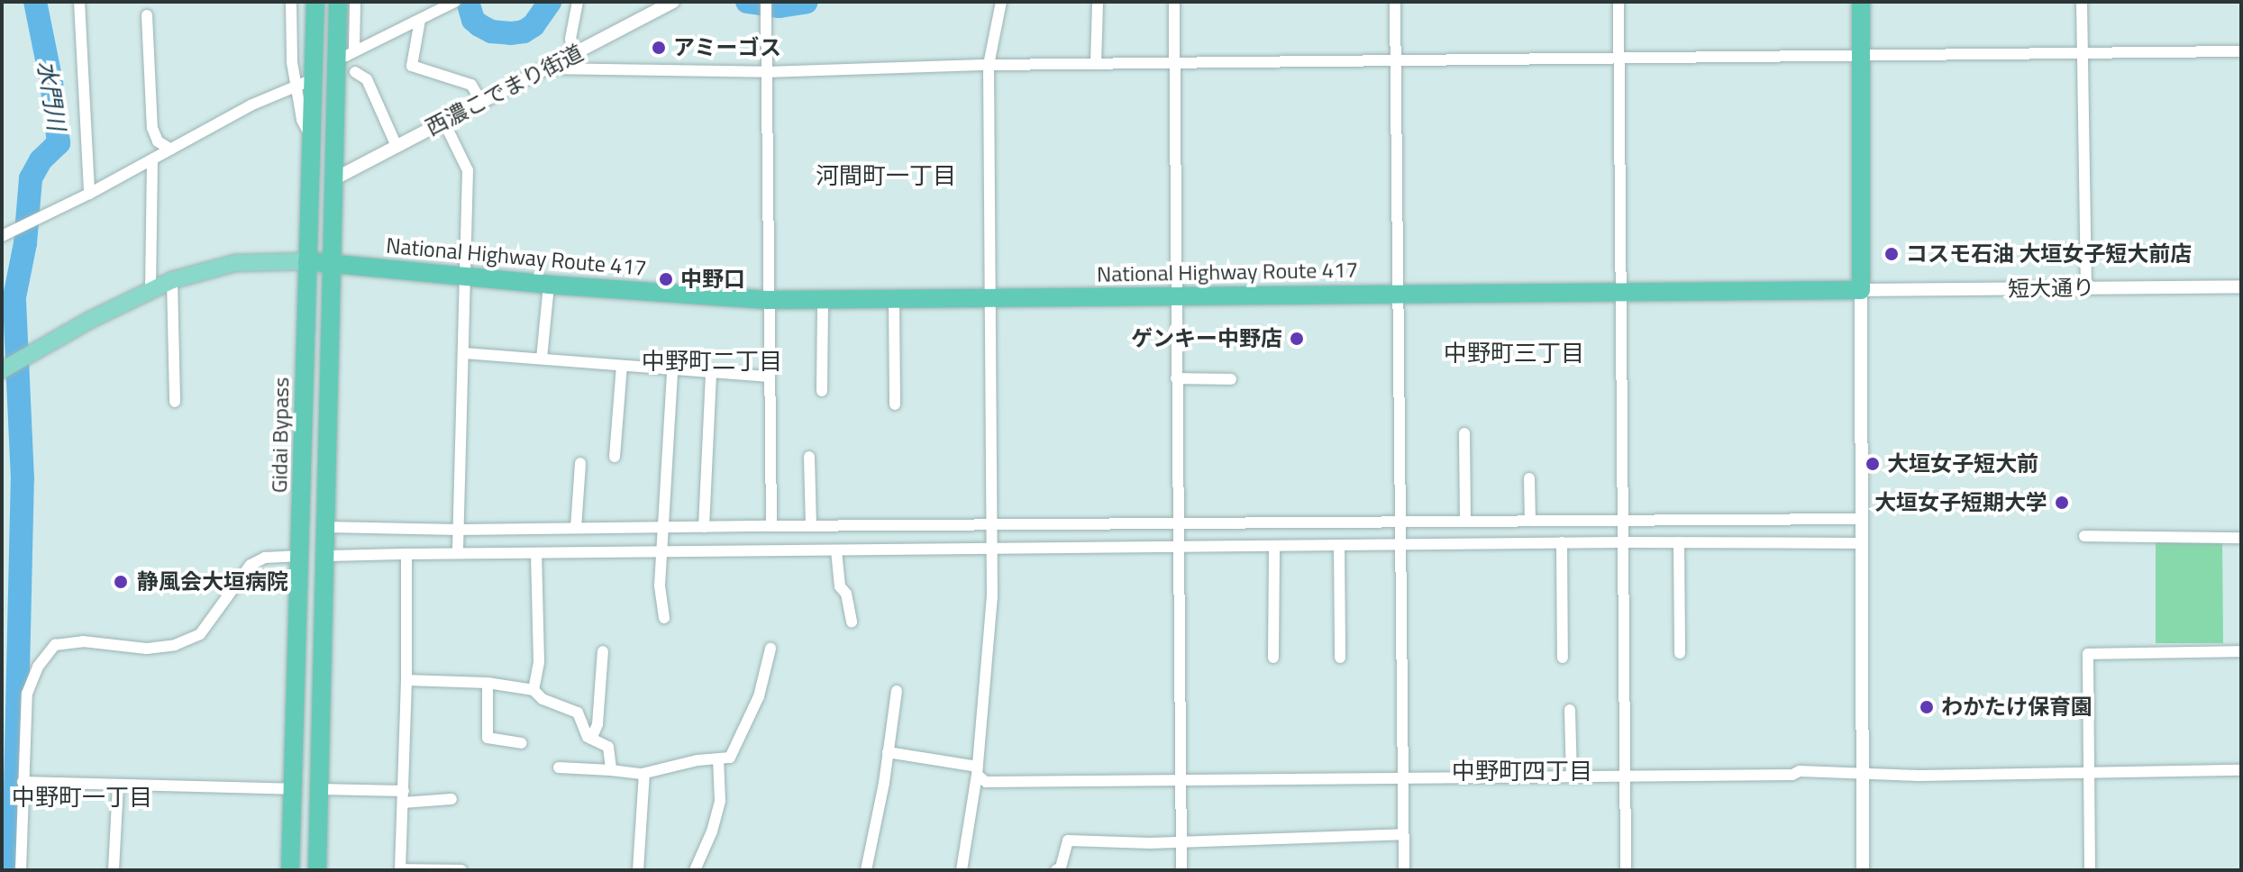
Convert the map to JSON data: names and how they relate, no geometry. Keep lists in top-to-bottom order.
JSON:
{
  "streets": {
    "highway": ["National Highway Route 417", "Gidai Bypass"],
    "street": ["西濃こでまり街道", "短大通り"]
  },
  "crossings": [
    ["National Highway Route 417", "短大通り"],
    ["National Highway Route 417", "Gidai Bypass"]
  ],
  "districts": [
    "河間町一丁目",
    "中野町三丁目",
    "中野町二丁目",
    "中野町四丁目",
    "中野町一丁目"
  ],
  "water": ["水門川"],
  "places": [
    "アミーゴス",
    "コスモ石油 大垣女子短大前店",
    "中野口",
    "ゲンキー中野店",
    "大垣女子短大前",
    "大垣女子短期大学",
    "静風会大垣病院",
    "わかたけ保育園"
  ]
}
